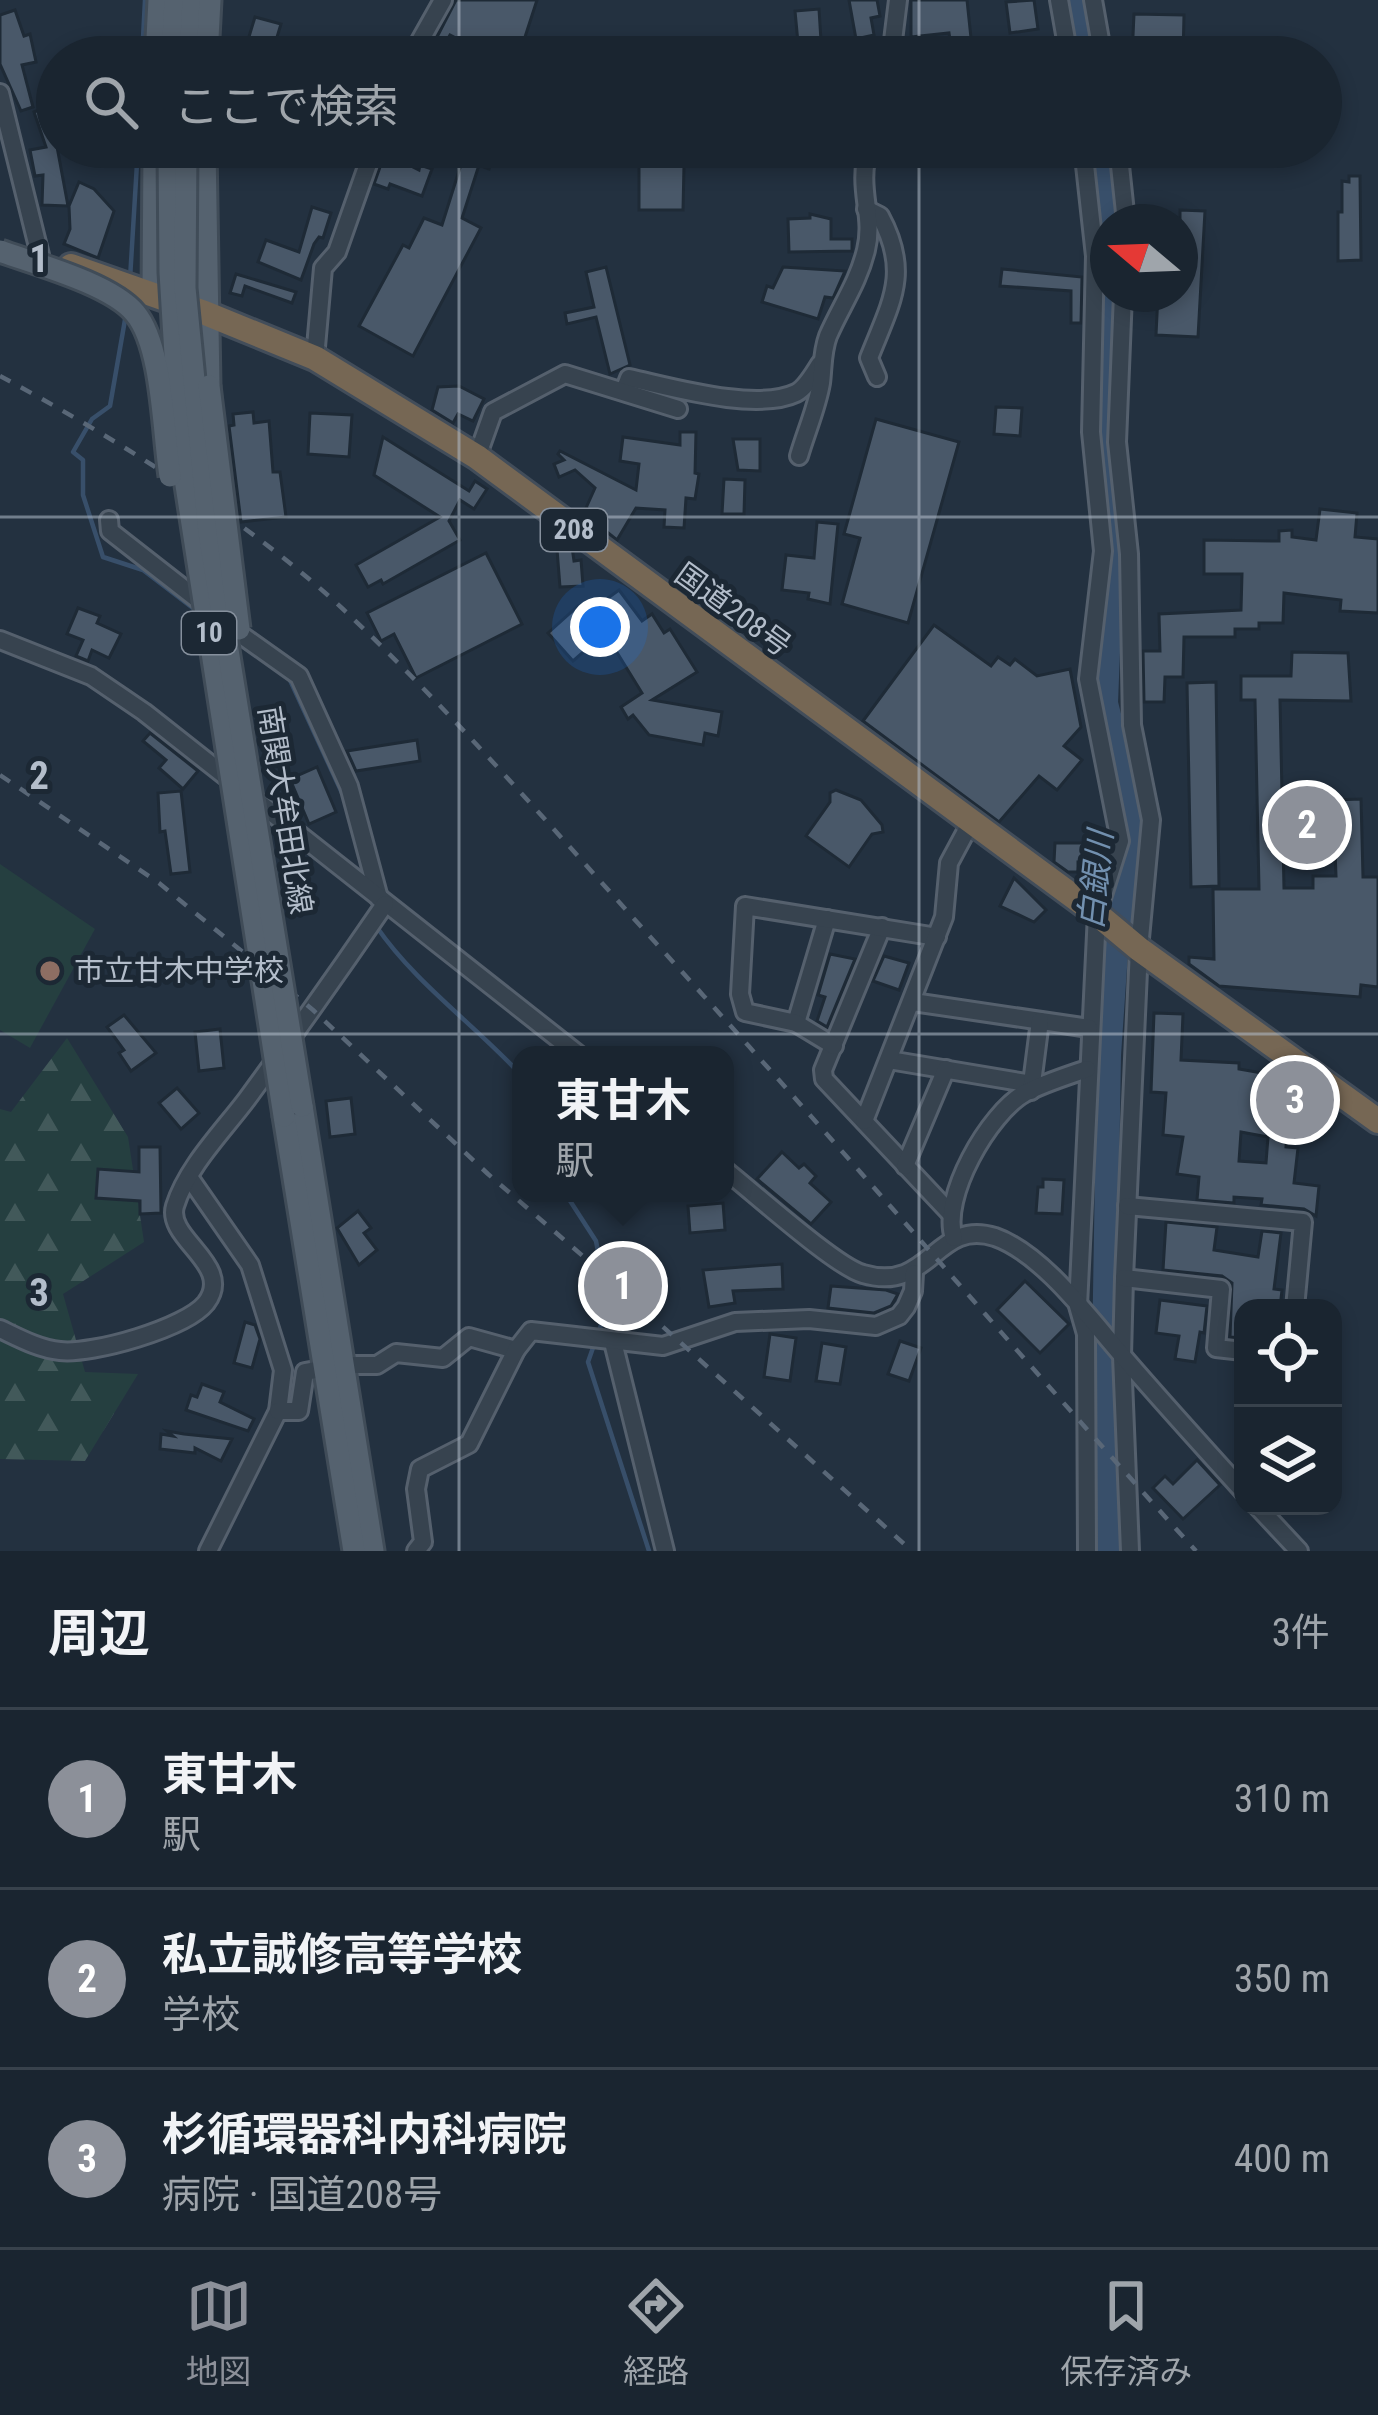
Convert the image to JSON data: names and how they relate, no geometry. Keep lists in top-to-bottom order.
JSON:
{
  "streets": {
    "highway": ["208", "国道208号"],
    "main road": ["10", "南関大牟田北線"]
  },
  "water": ["白銀川"],
  "places": ["市立甘木中学校"],
  "north": "left",
  "page": {
    "search": "ここで検索",
    "pins": ["2", "3", "1"],
    "popup": ["東甘木", "駅"],
    "heading": ["周辺", "3件"],
    "list": [
      {
        "mark": "1",
        "name": "東甘木",
        "note": "駅",
        "value": "310 m"
      },
      {
        "mark": "2",
        "name": "私立誠修高等学校",
        "note": "学校",
        "value": "350 m"
      },
      {
        "mark": "3",
        "name": "杉循環器科内科病院",
        "note": "病院 · 国道208号",
        "value": "400 m"
      }
    ],
    "nav": ["地図", "経路", "保存済み"]
  },
  "grid": {
    "rows": ["1", "2", "3"]
  }
}
